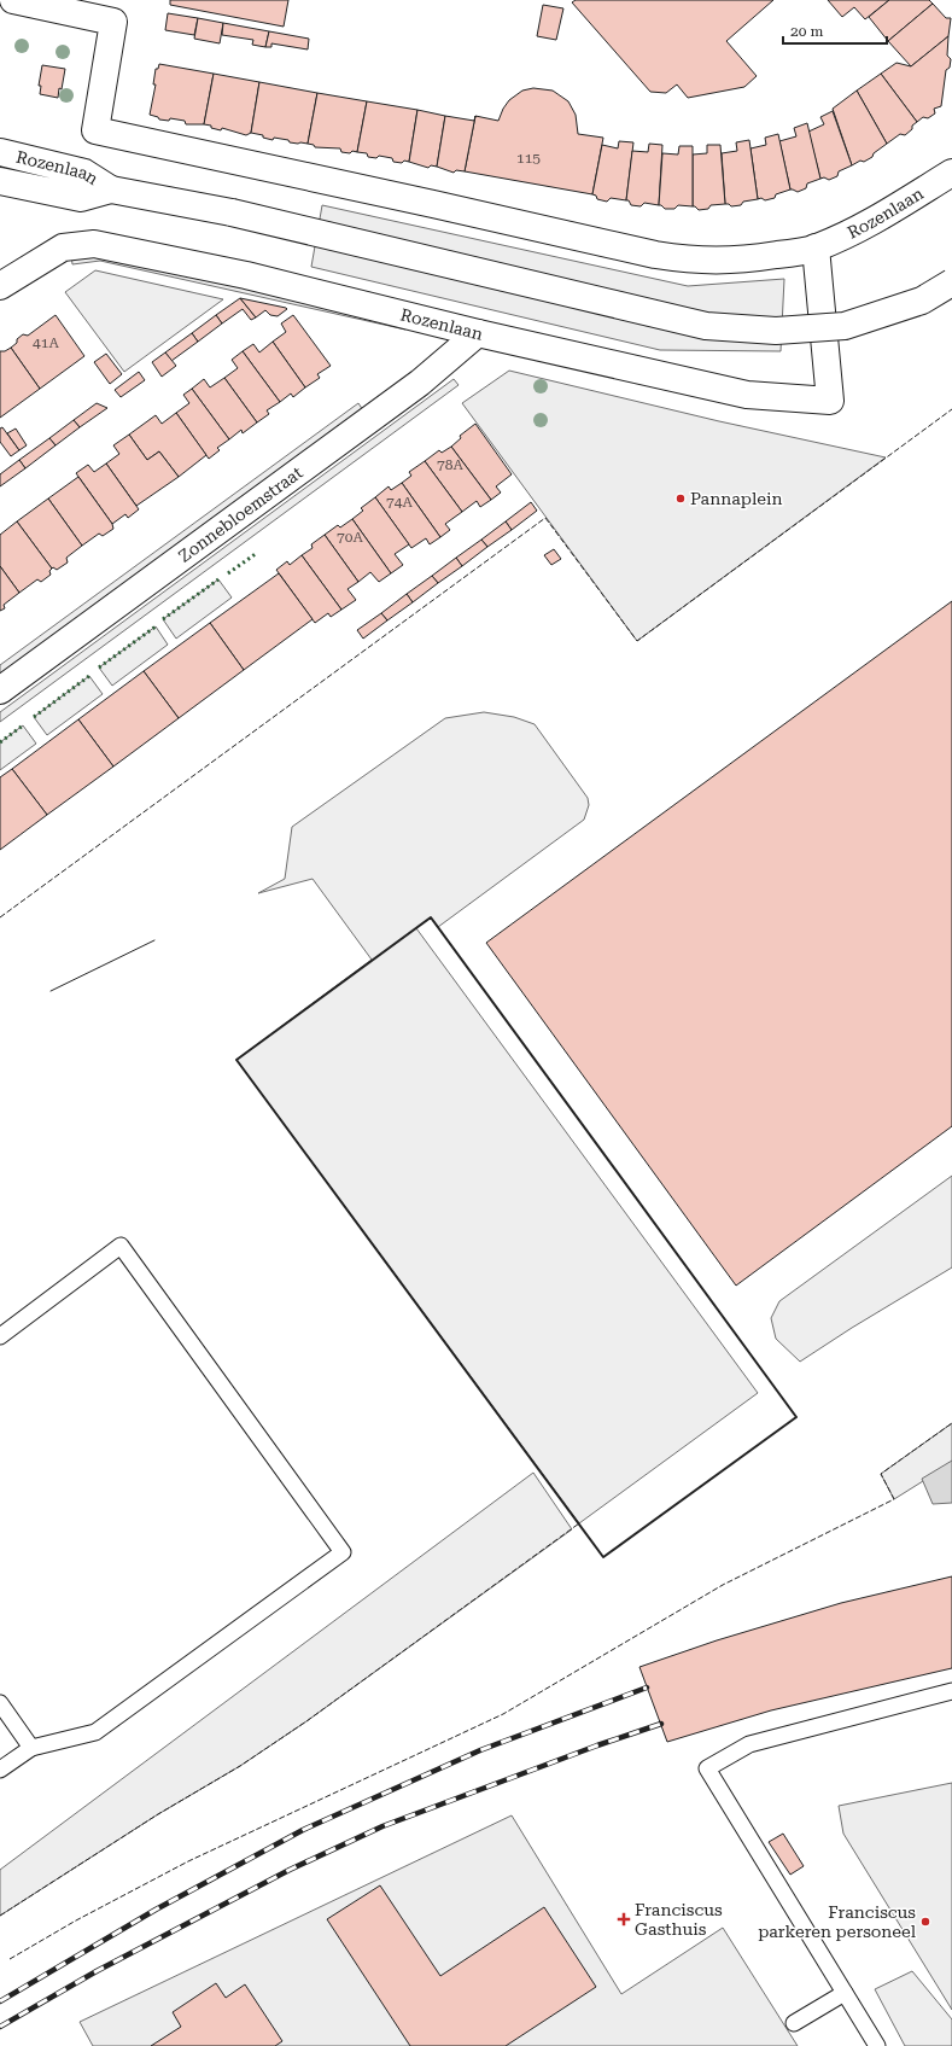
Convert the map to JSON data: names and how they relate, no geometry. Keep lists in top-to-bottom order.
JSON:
{
  "streets": {
    "street": ["Rozenlaan", "Zonnebloemstraat"]
  },
  "crossings": [
    ["Rozenlaan", "Zonnebloemstraat"]
  ],
  "places": {
    "other": ["Pannaplein", "Franciscus parkeren personeel"],
    "health": ["Franciscus Gasthuis"]
  },
  "house_numbers": [
    "115",
    "41A",
    "78A",
    "74A",
    "70A"
  ],
  "scale_bar": "20 m"
}
